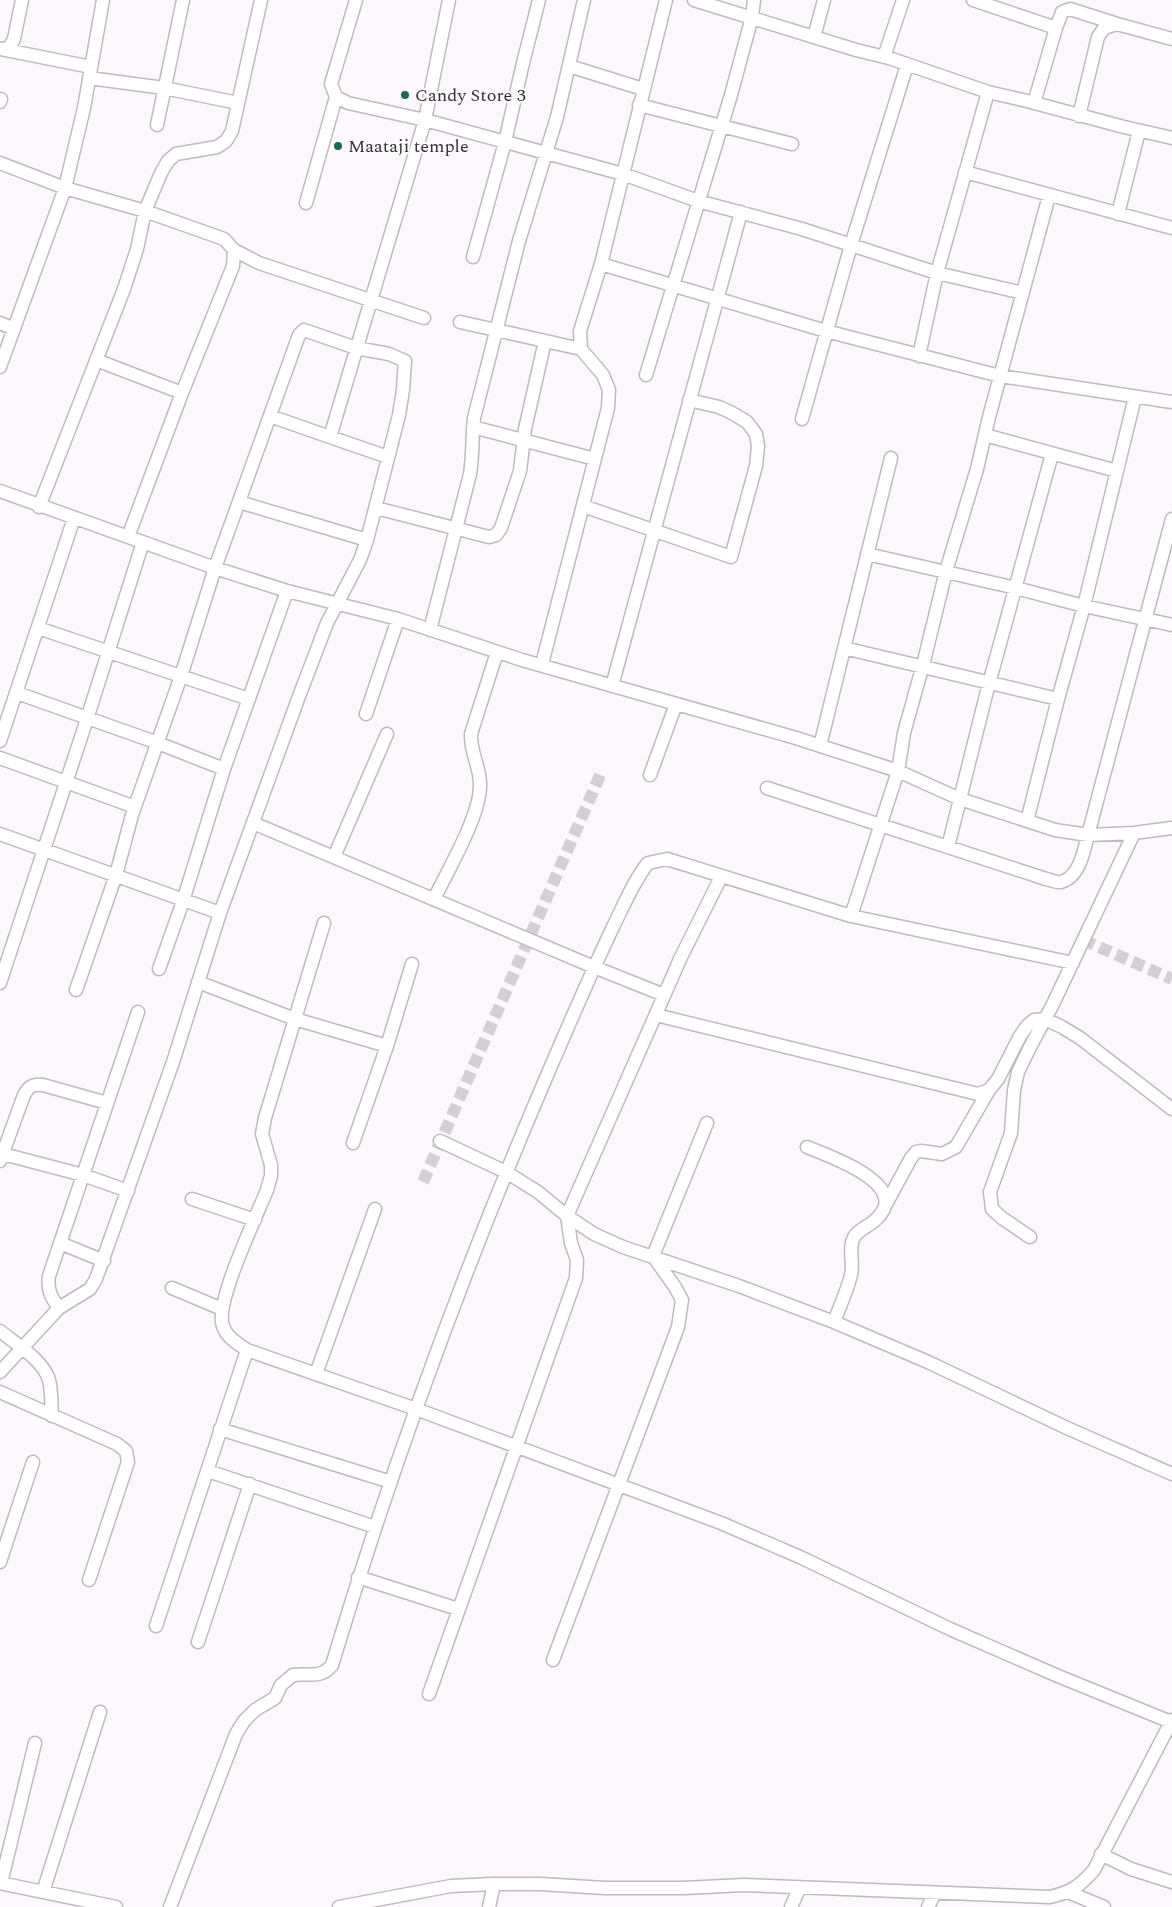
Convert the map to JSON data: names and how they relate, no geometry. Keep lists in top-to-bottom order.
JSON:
{
  "places": ["Candy Store 3", "Maataji temple"]
}
